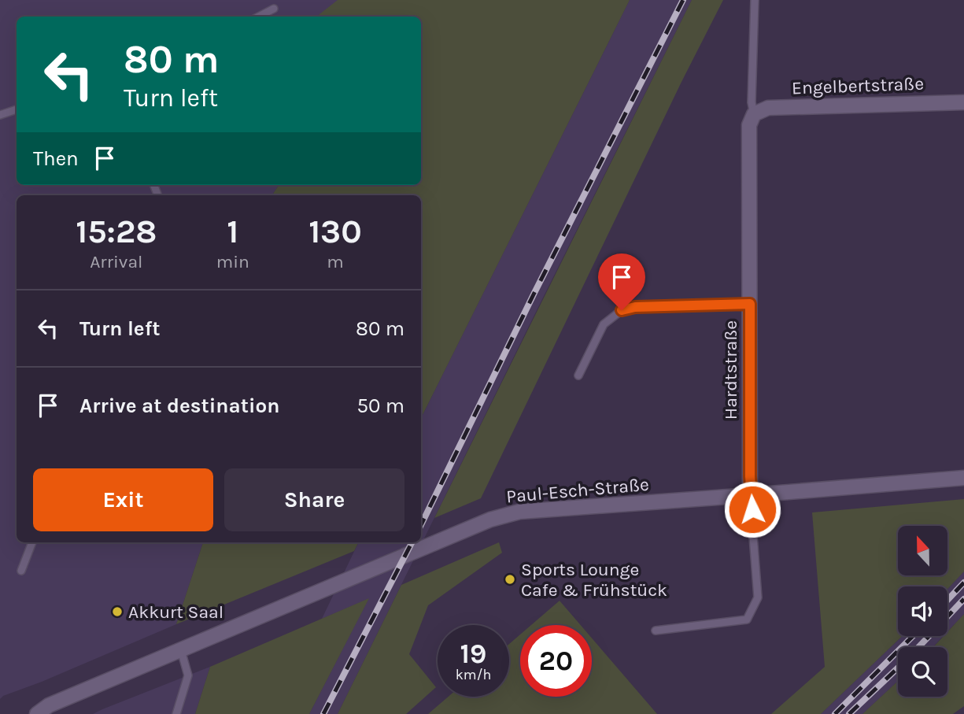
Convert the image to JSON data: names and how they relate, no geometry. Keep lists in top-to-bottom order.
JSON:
{
  "streets": {
    "street": ["Engelbertstraße", "Hardtstraße", "Paul-Esch-Straße"]
  },
  "crossings": [
    ["Engelbertstraße", "Hardtstraße"],
    ["Hardtstraße", "Paul-Esch-Straße"]
  ],
  "places": ["Sports Lounge Cafe & Frühstück", "Akkurt Saal"],
  "north": "top",
  "page": {
    "turn": ["80 m", "Turn left"],
    "then": "Then",
    "eta": [
      "15:28",
      "Arrival",
      "1",
      "min",
      "130",
      "m"
    ],
    "list": [
      {
        "name": "Turn left",
        "value": "80 m"
      },
      {
        "name": "Arrive at destination",
        "value": "50 m"
      }
    ],
    "buttons": ["Exit", "Share"],
    "speed": "19 km/h",
    "limit": "20"
  }
}
